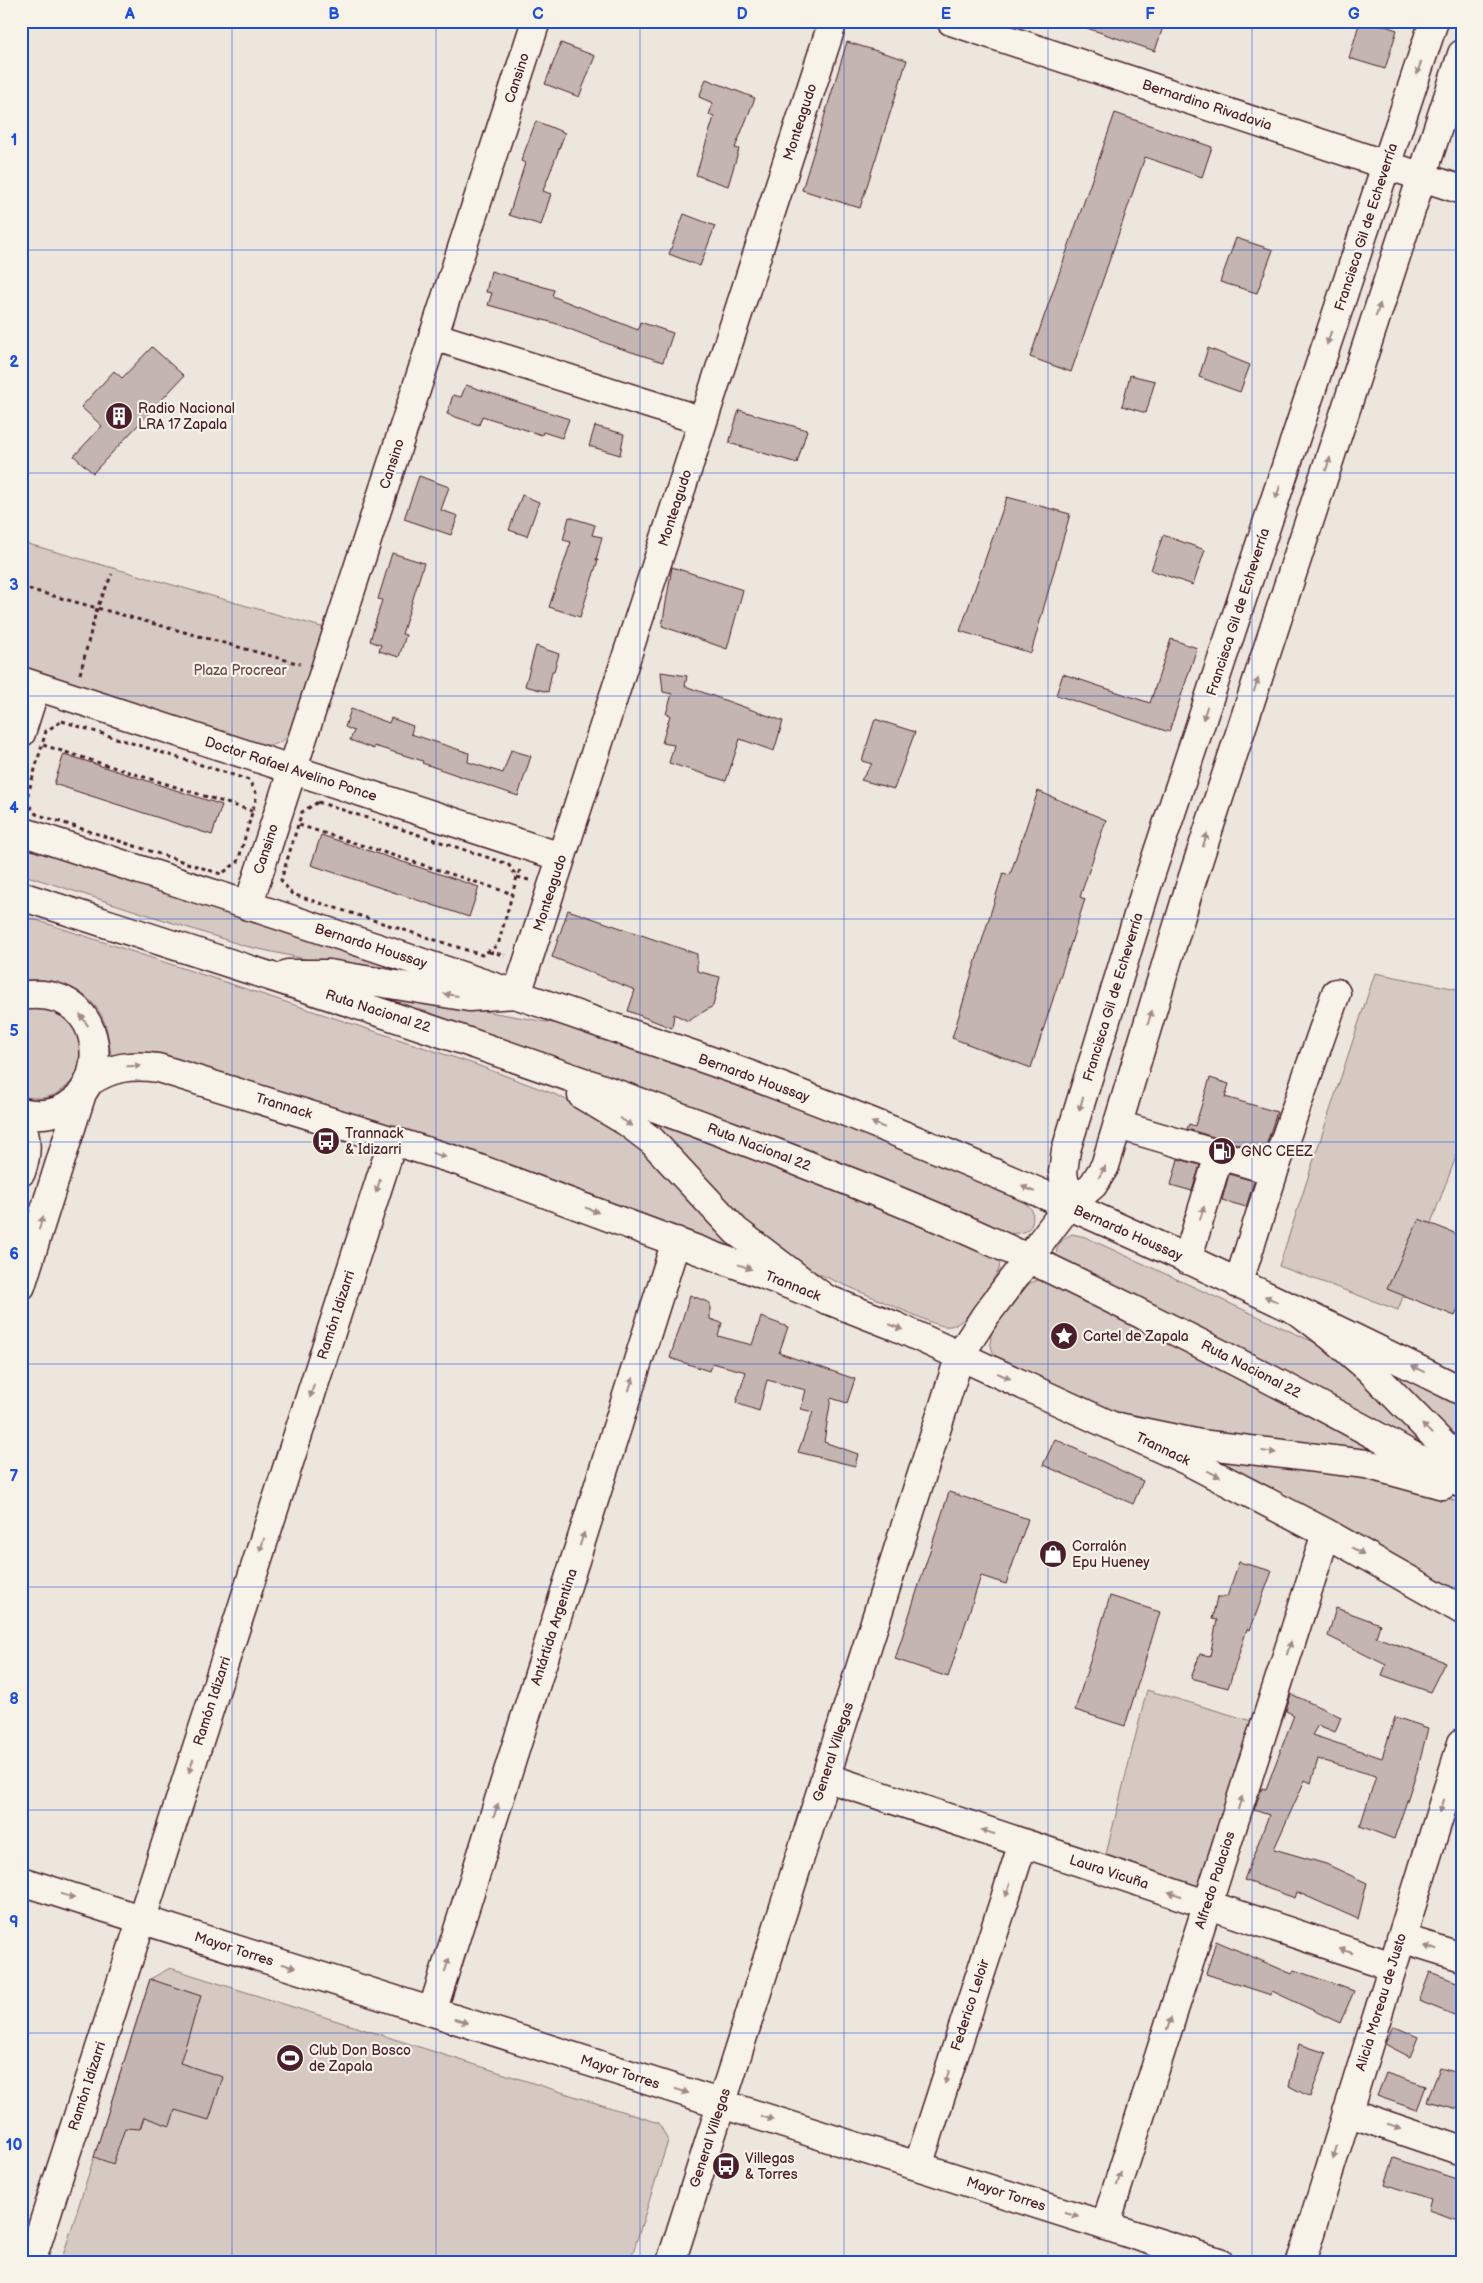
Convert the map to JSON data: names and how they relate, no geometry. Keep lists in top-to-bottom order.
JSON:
{
  "streets": {
    "street": [
      "Cansino",
      "Bernardino Rivadavia",
      "Monteagudo",
      "Francisca Gil de Echeverría",
      "Doctor Rafael Avelino Ponce",
      "Bernardo Houssay",
      "Ruta Nacional 22",
      "Trannack",
      "Ramón Idizarri",
      "Antártida Argentina",
      "General Villegas",
      "Laura Vicuña",
      "Alfredo Palacios",
      "Mayor Torres",
      "Alicia Moreau de Justo",
      "Federico Leloir"
    ]
  },
  "crossings": [
    ["Cansino", "Doctor Rafael Avelino Ponce"],
    ["Cansino", "Bernardo Houssay"],
    ["Bernardino Rivadavia", "Francisca Gil de Echeverría"],
    ["Monteagudo", "Doctor Rafael Avelino Ponce"],
    ["Monteagudo", "Bernardo Houssay"],
    ["Francisca Gil de Echeverría", "Bernardo Houssay"],
    ["Ruta Nacional 22", "General Villegas"],
    ["Trannack", "Ramón Idizarri"],
    ["Trannack", "Antártida Argentina"],
    ["Trannack", "General Villegas"],
    ["Trannack", "Alfredo Palacios"],
    ["Ramón Idizarri", "Mayor Torres"],
    ["Antártida Argentina", "Mayor Torres"],
    ["General Villegas", "Laura Vicuña"],
    ["General Villegas", "Mayor Torres"],
    ["Laura Vicuña", "Alfredo Palacios"],
    ["Laura Vicuña", "Alicia Moreau de Justo"],
    ["Laura Vicuña", "Federico Leloir"],
    ["Alfredo Palacios", "Mayor Torres"],
    ["Mayor Torres", "Federico Leloir"]
  ],
  "one_way": [
    "Ramón Idizarri",
    "Antártida Argentina",
    "Laura Vicuña",
    "Alfredo Palacios",
    "Mayor Torres",
    "Alicia Moreau de Justo",
    "Federico Leloir"
  ],
  "parks": ["Plaza Procrear"],
  "places": {
    "building": ["Radio Nacional LRA 17 Zapala"],
    "bus stop": ["Trannack & Idizarri", "Villegas & Torres"],
    "fuel station": ["GNC CEEZ"],
    "place": ["Cartel de Zapala"],
    "shop": ["Corralón Epu Hueney"],
    "sports": ["Club Don Bosco de Zapala"]
  },
  "grid": {
    "columns": [
      "A",
      "B",
      "C",
      "D",
      "E",
      "F",
      "G"
    ],
    "rows": [
      "1",
      "2",
      "3",
      "4",
      "5",
      "6",
      "7",
      "8",
      "9",
      "10"
    ]
  }
}
